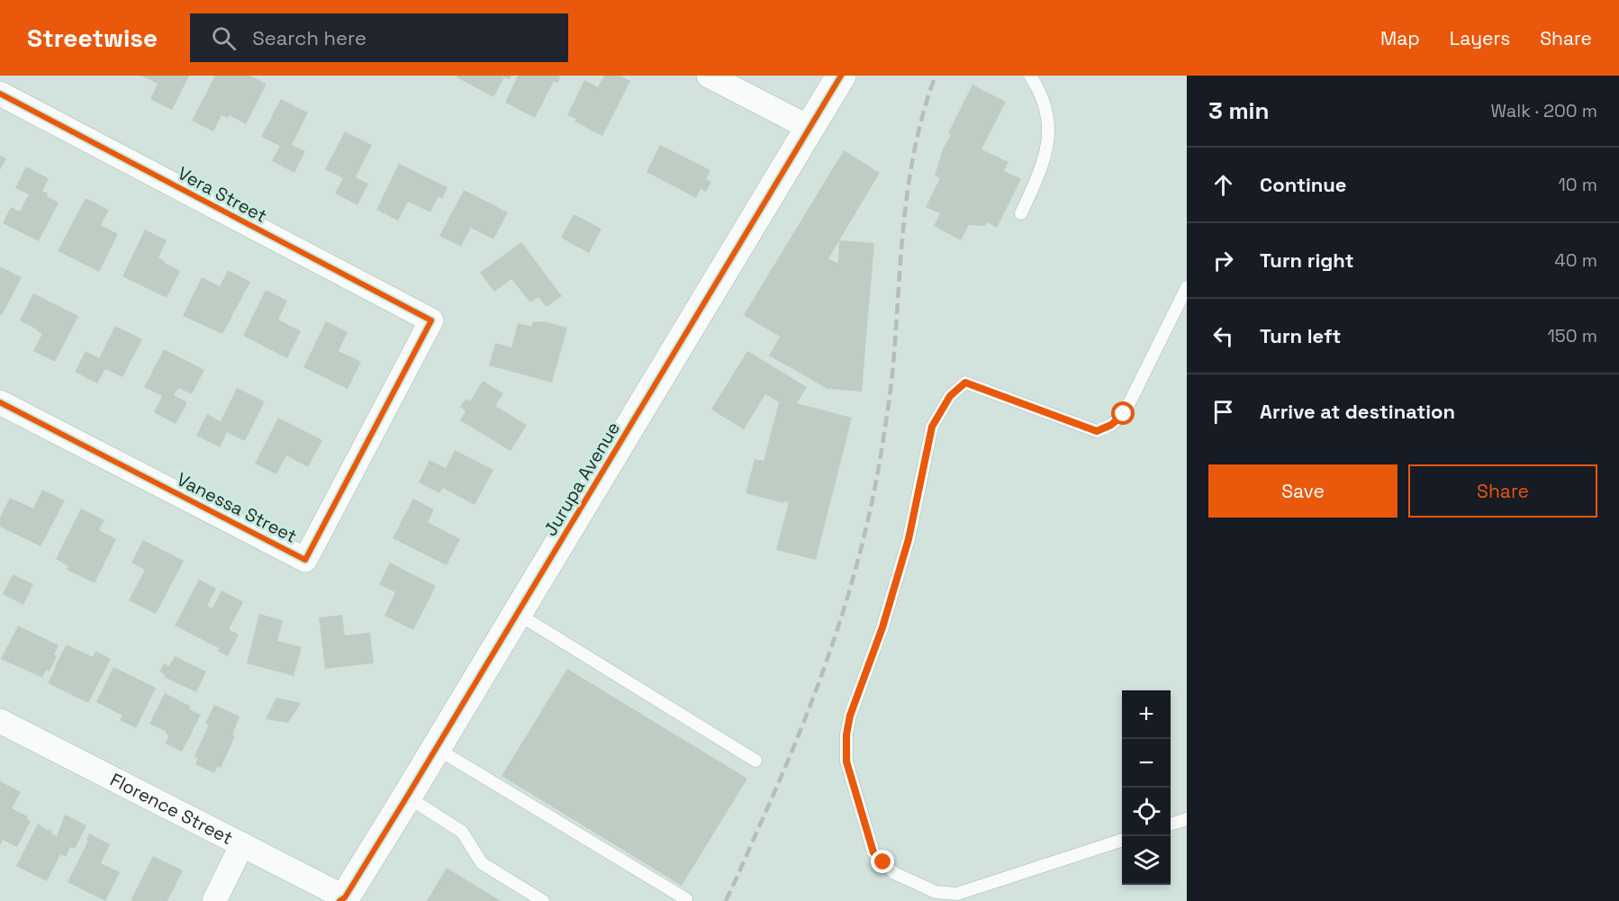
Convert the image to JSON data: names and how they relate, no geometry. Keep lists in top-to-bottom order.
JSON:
{
  "streets": {
    "main road": ["Jurupa Avenue"],
    "street": ["Vera Street", "Vanessa Street", "Florence Street"]
  },
  "crossings": [
    ["Vera Street", "Vanessa Street"],
    ["Jurupa Avenue", "Florence Street"]
  ],
  "page": {
    "header": "Streetwise",
    "search": "Search here",
    "nav": ["Map", "Layers", "Share"],
    "heading": ["3 min", "Walk · 200 m"],
    "list": [
      ["Continue", "10 m"],
      ["Turn right", "40 m"],
      ["Turn left", "150 m"],
      "Arrive at destination"
    ],
    "buttons": ["Save", "Share"],
    "map_buttons": ["+", "−"]
  }
}
